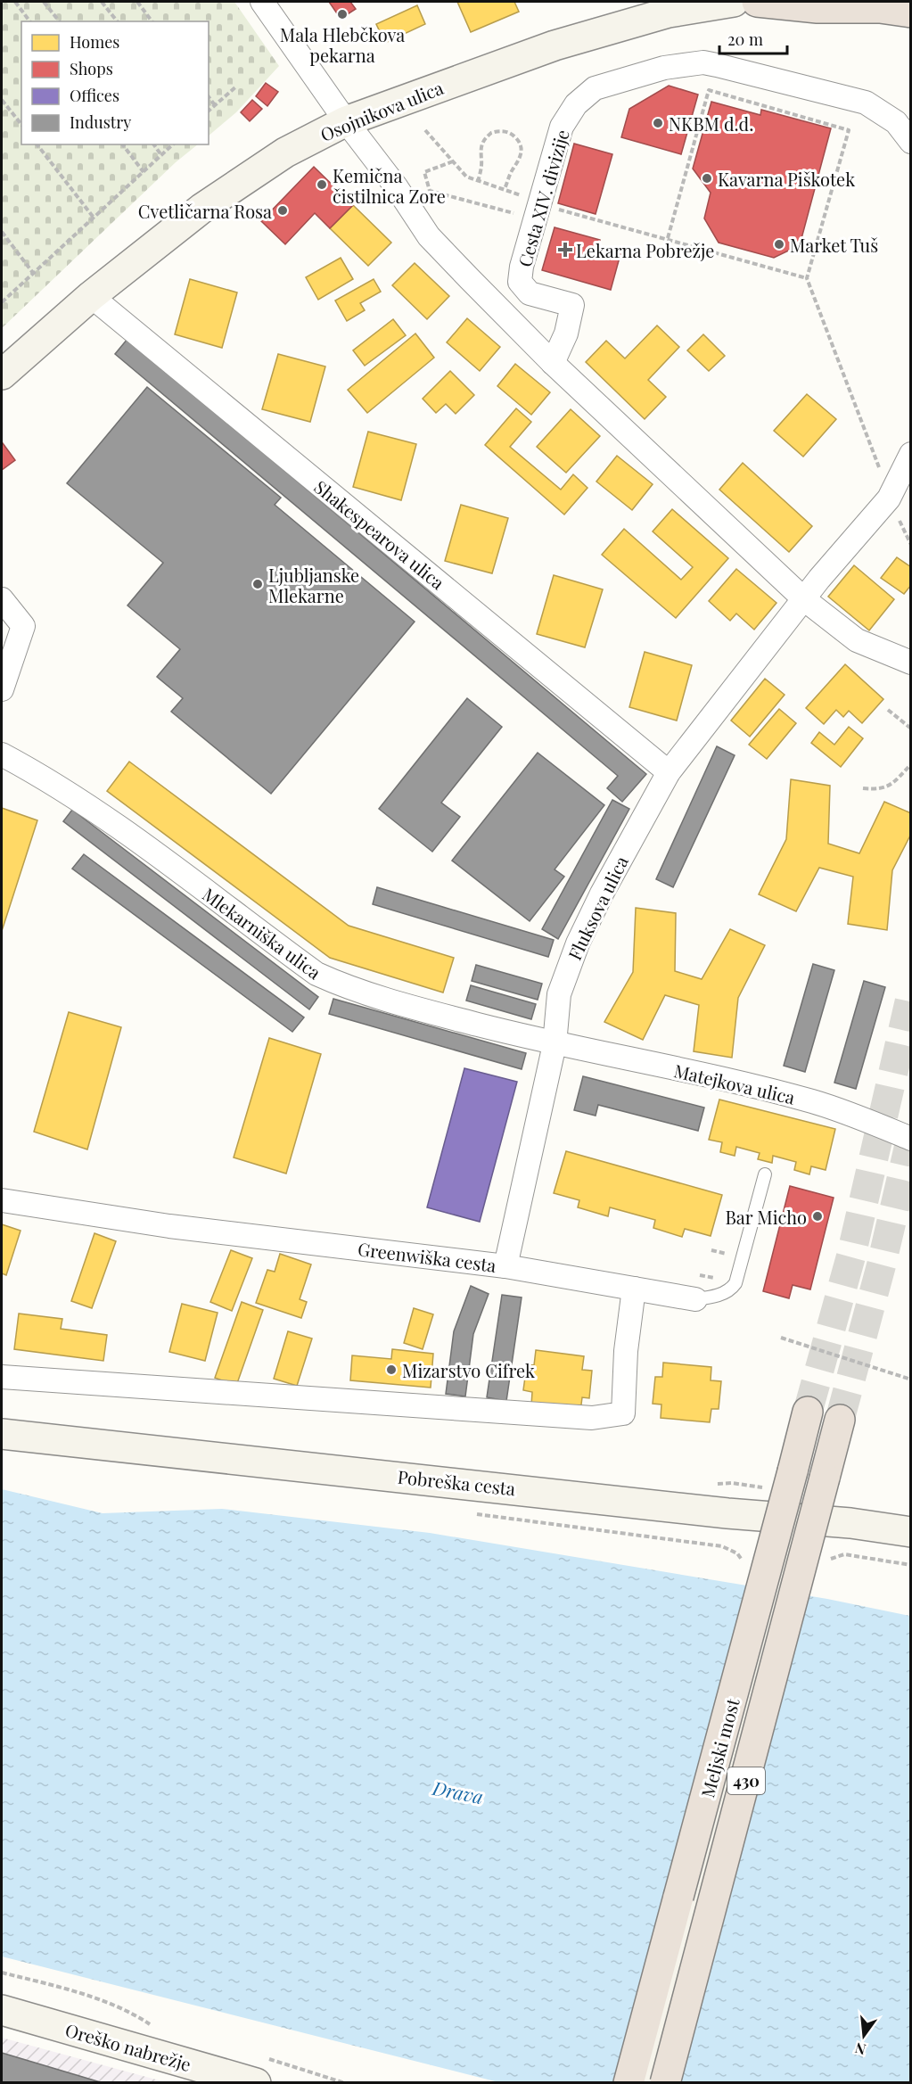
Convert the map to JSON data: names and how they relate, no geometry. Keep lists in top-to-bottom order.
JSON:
{
  "streets": {
    "highway": ["Meljski most", "430"],
    "street": [
      "Osojnikova ulica",
      "Cesta XIV. divizije",
      "Shakespearova ulica",
      "Fluksova ulica",
      "Mlekarniška ulica",
      "Matejkova ulica",
      "Greenwiška cesta",
      "Pobreška cesta",
      "Oreško nabrežje"
    ]
  },
  "crossings": [
    ["Osojnikova ulica", "Shakespearova ulica"],
    ["Shakespearova ulica", "Fluksova ulica"],
    ["Fluksova ulica", "Mlekarniška ulica"],
    ["Fluksova ulica", "Matejkova ulica"],
    ["Fluksova ulica", "Greenwiška cesta"],
    ["Mlekarniška ulica", "Matejkova ulica"],
    ["Pobreška cesta", "Meljski most"]
  ],
  "water": ["Drava"],
  "places": {
    "other": [
      "Mala Hlebčkova pekarna",
      "NKBM d.d.",
      "Kavarna Piškotek",
      "Kemična čistilnica Zore",
      "Cvetličarna Rosa",
      "Market Tuš",
      "Ljubljanske Mlekarne",
      "Bar Micho",
      "Mizarstvo Cifrek"
    ],
    "health": ["Lekarna Pobrežje"]
  },
  "legend": [
    "Homes",
    "Shops",
    "Offices",
    "Industry"
  ],
  "scale_bar": "20 m",
  "north": "bottom"
}
